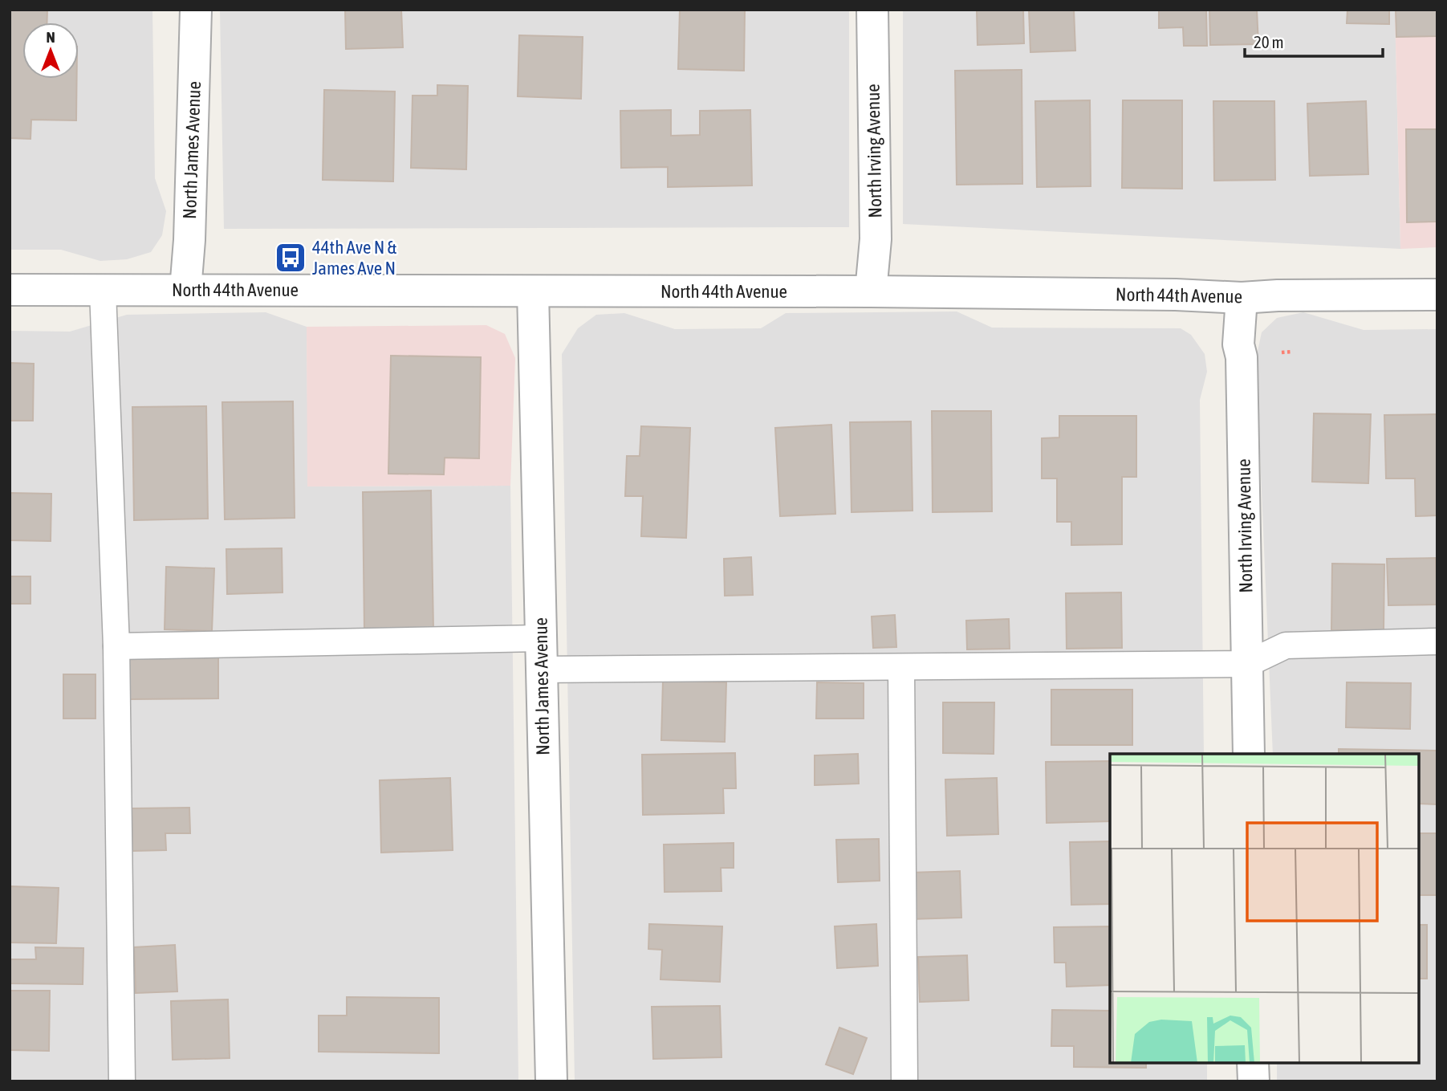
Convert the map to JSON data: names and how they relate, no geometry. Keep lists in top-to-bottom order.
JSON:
{
  "streets": {
    "street": ["North James Avenue", "North Irving Avenue", "North 44th Avenue"]
  },
  "crossings": [
    ["North James Avenue", "North 44th Avenue"],
    ["North Irving Avenue", "North 44th Avenue"]
  ],
  "places": {
    "bus stop": ["44th Ave N & James Ave N"]
  },
  "scale_bar": "20 m",
  "north": "top"
}
